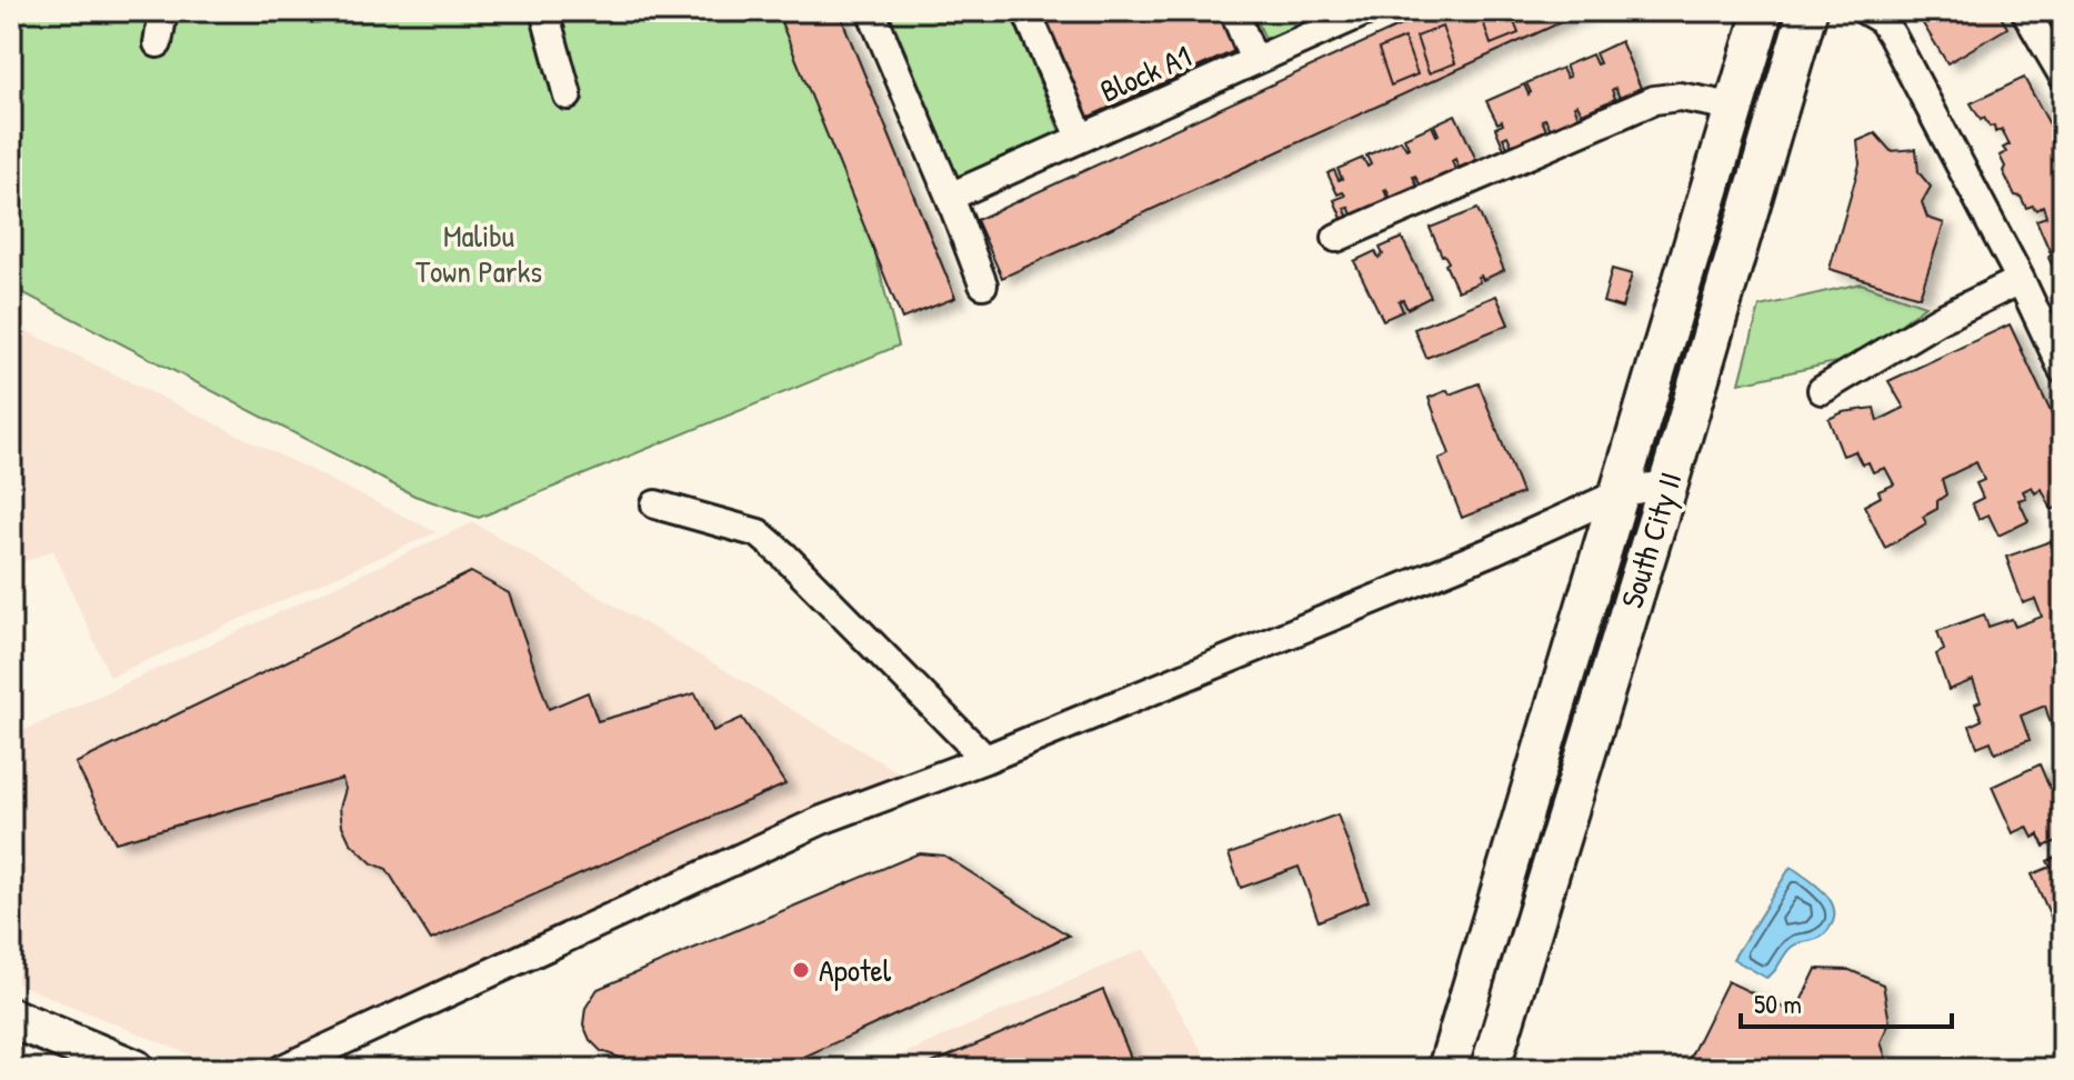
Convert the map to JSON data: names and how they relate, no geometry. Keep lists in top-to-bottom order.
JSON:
{
  "streets": {
    "main road": ["South City II"],
    "street": ["Block A1"]
  },
  "parks": ["Malibu Town Parks"],
  "places": ["Apotel"],
  "scale_bar": "50 m"
}
